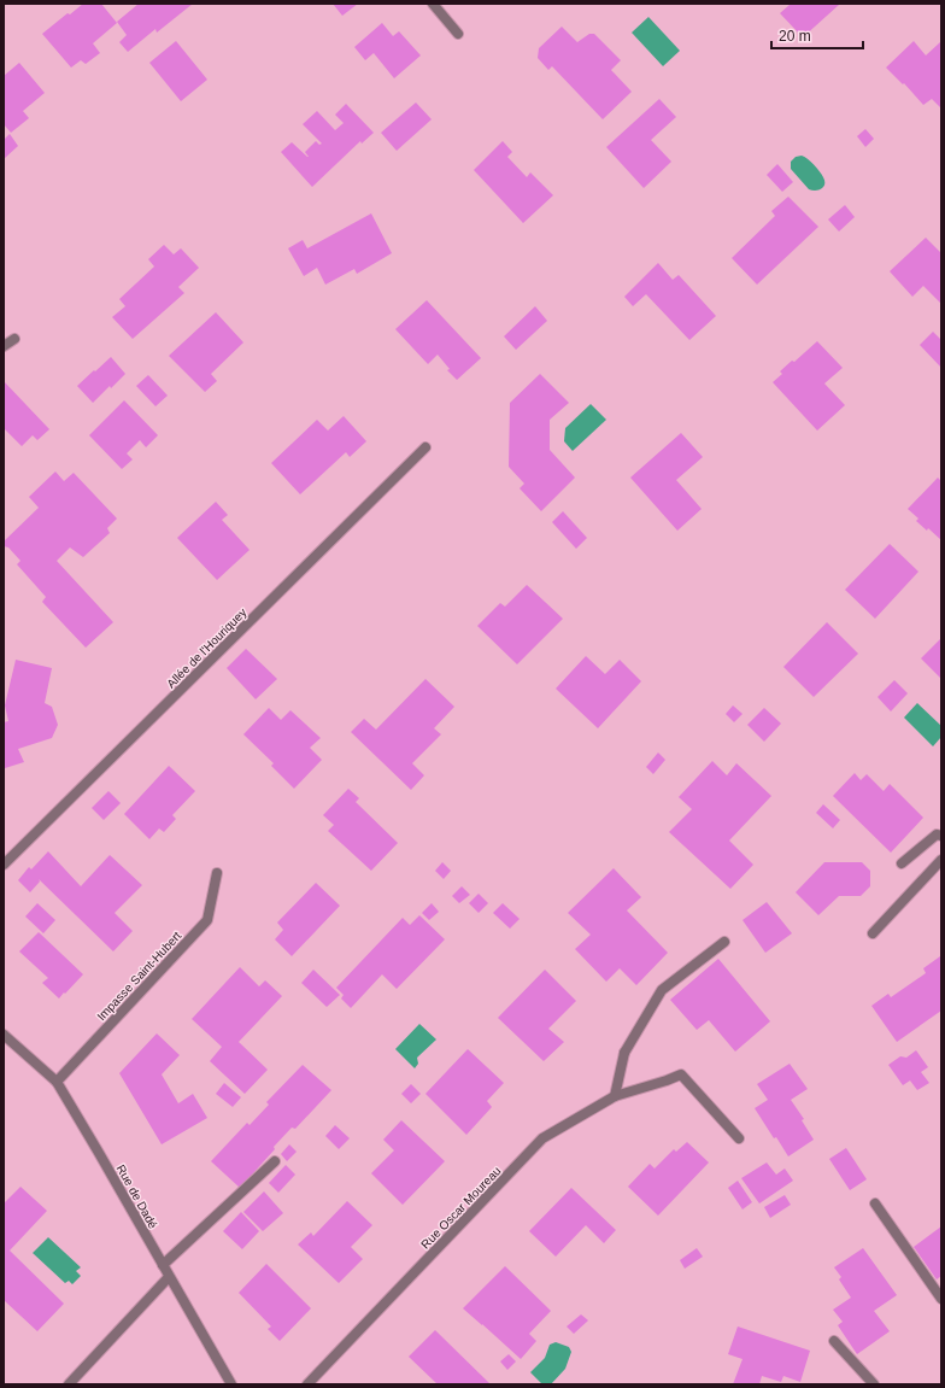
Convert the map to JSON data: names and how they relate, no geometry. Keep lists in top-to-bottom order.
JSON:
{
  "streets": {
    "street": [
      "Allée de l'Houriquey",
      "Impasse Saint-Hubert",
      "Rue de Dadé",
      "Rue Oscar Moureau"
    ]
  },
  "crossings": [
    ["Impasse Saint-Hubert", "Rue de Dadé"]
  ],
  "scale_bar": "20 m"
}
